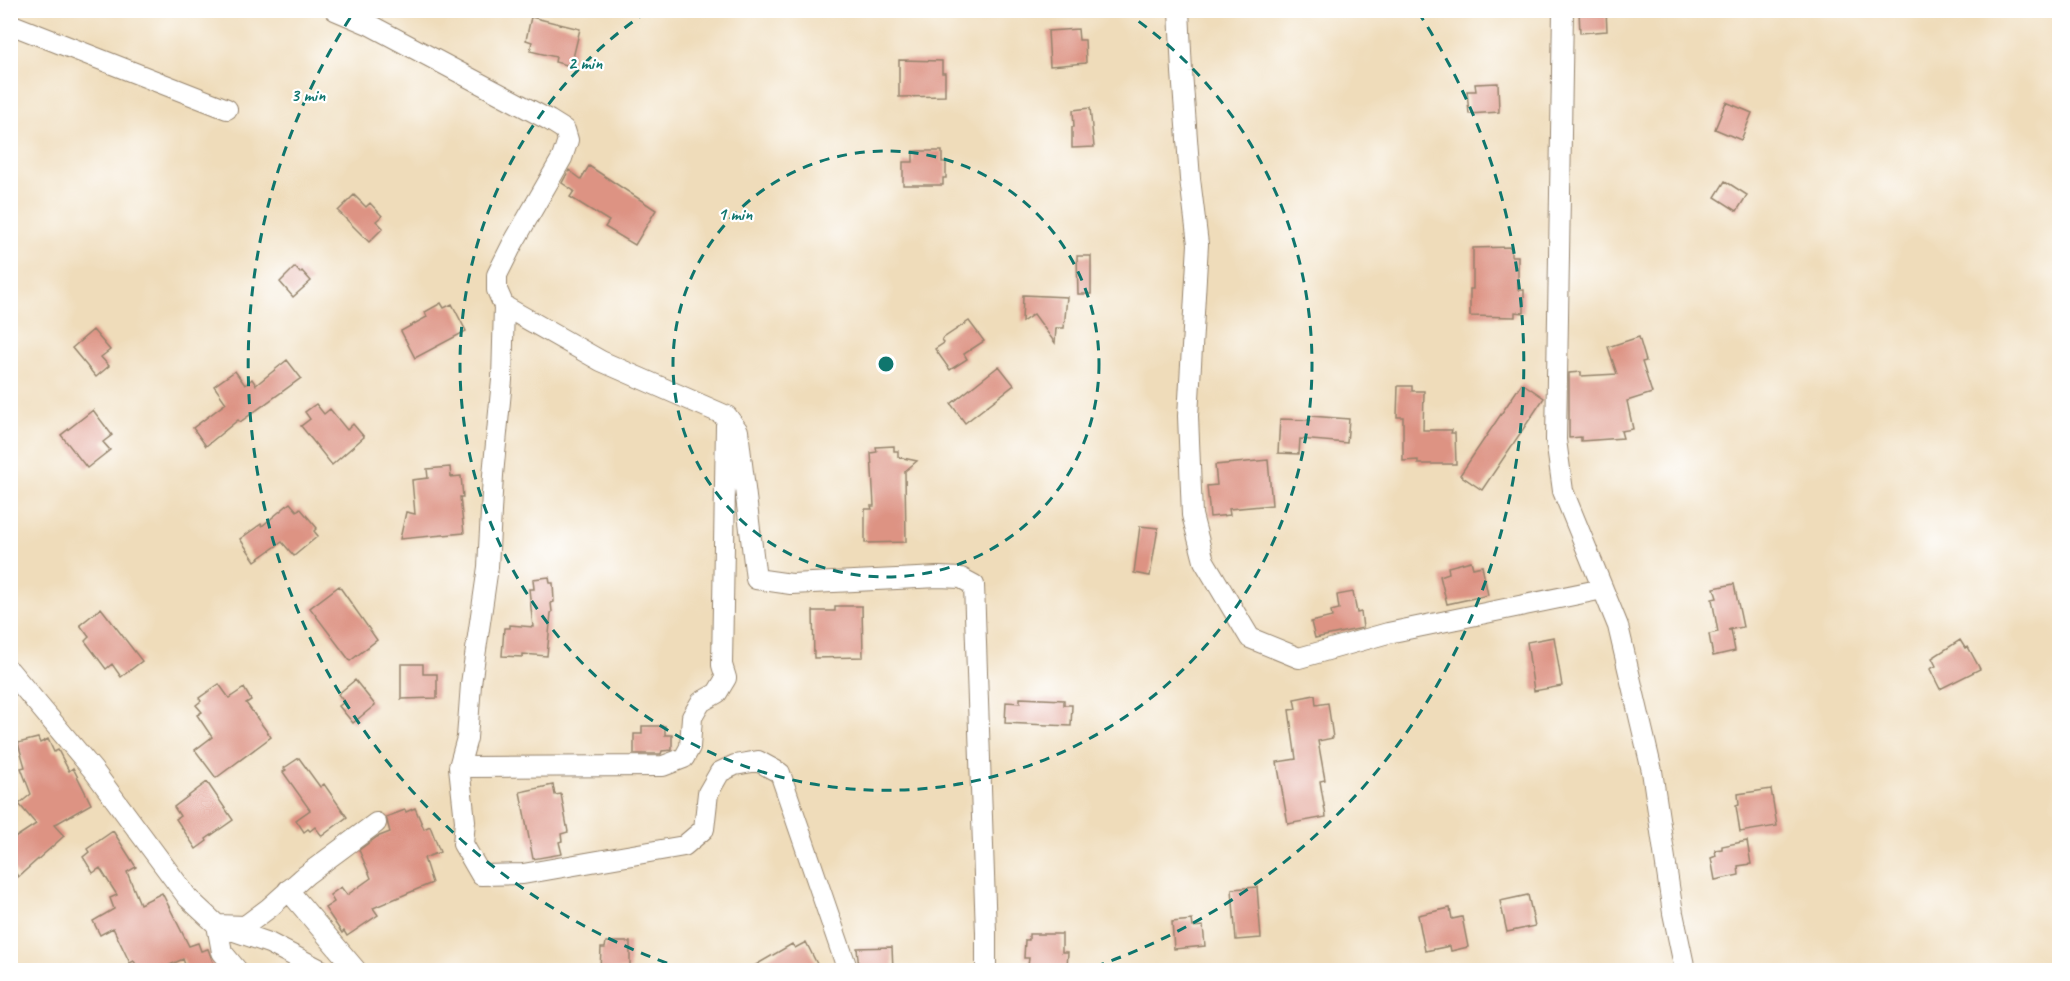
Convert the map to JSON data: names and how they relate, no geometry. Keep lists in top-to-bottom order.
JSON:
{
  "rings": ["2 min", "3 min", "1 min"]
}
